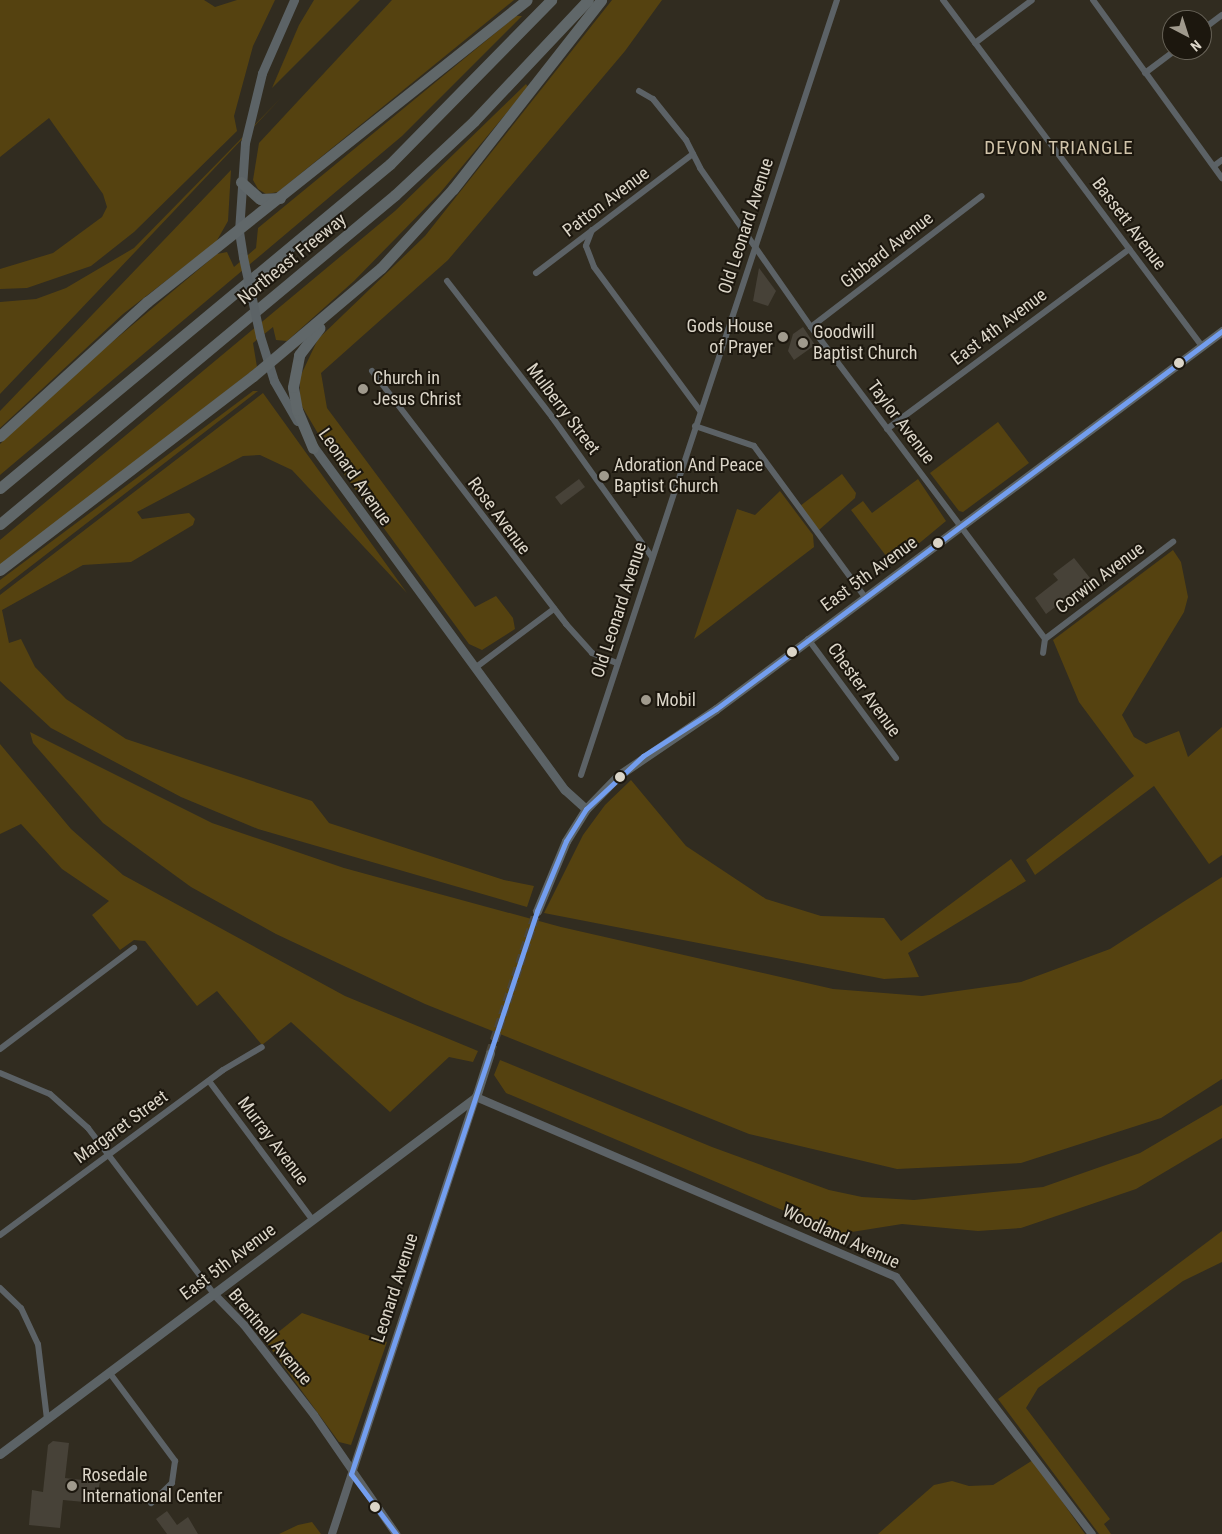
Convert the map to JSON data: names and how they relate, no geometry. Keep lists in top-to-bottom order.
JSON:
{
  "streets": {
    "highway": ["Northeast Freeway"],
    "main road": ["Leonard Avenue", "East 5th Avenue"],
    "street": [
      "Patton Avenue",
      "Bassett Avenue",
      "Old Leonard Avenue",
      "Gibbard Avenue",
      "East 4th Avenue",
      "Mulberry Street",
      "Taylor Avenue",
      "Rose Avenue",
      "Corwin Avenue",
      "Chester Avenue",
      "Margaret Street",
      "Murray Avenue",
      "Woodland Avenue",
      "Brentnell Avenue"
    ]
  },
  "crossings": [
    ["Patton Avenue", "Taylor Avenue"],
    ["Bassett Avenue", "East 4th Avenue"],
    ["Bassett Avenue", "East 5th Avenue"],
    ["Old Leonard Avenue", "Mulberry Street"],
    ["Old Leonard Avenue", "Taylor Avenue"],
    ["Old Leonard Avenue", "Rose Avenue"],
    ["Gibbard Avenue", "Taylor Avenue"],
    ["East 4th Avenue", "Taylor Avenue"],
    ["Taylor Avenue", "East 5th Avenue"],
    ["Taylor Avenue", "Corwin Avenue"],
    ["Leonard Avenue", "East 5th Avenue"],
    ["Leonard Avenue", "Woodland Avenue"],
    ["Leonard Avenue", "Brentnell Avenue"],
    ["East 5th Avenue", "Chester Avenue"],
    ["East 5th Avenue", "Murray Avenue"],
    ["East 5th Avenue", "Woodland Avenue"],
    ["East 5th Avenue", "Brentnell Avenue"],
    ["Margaret Street", "Murray Avenue"],
    ["Margaret Street", "Brentnell Avenue"]
  ],
  "districts": ["DEVON TRIANGLE"],
  "places": [
    "Gods House of Prayer",
    "Goodwill Baptist Church",
    "Church in Jesus Christ",
    "Adoration And Peace Baptist Church",
    "Mobil",
    "Rosedale International Center"
  ],
  "north": "bottom right"
}
